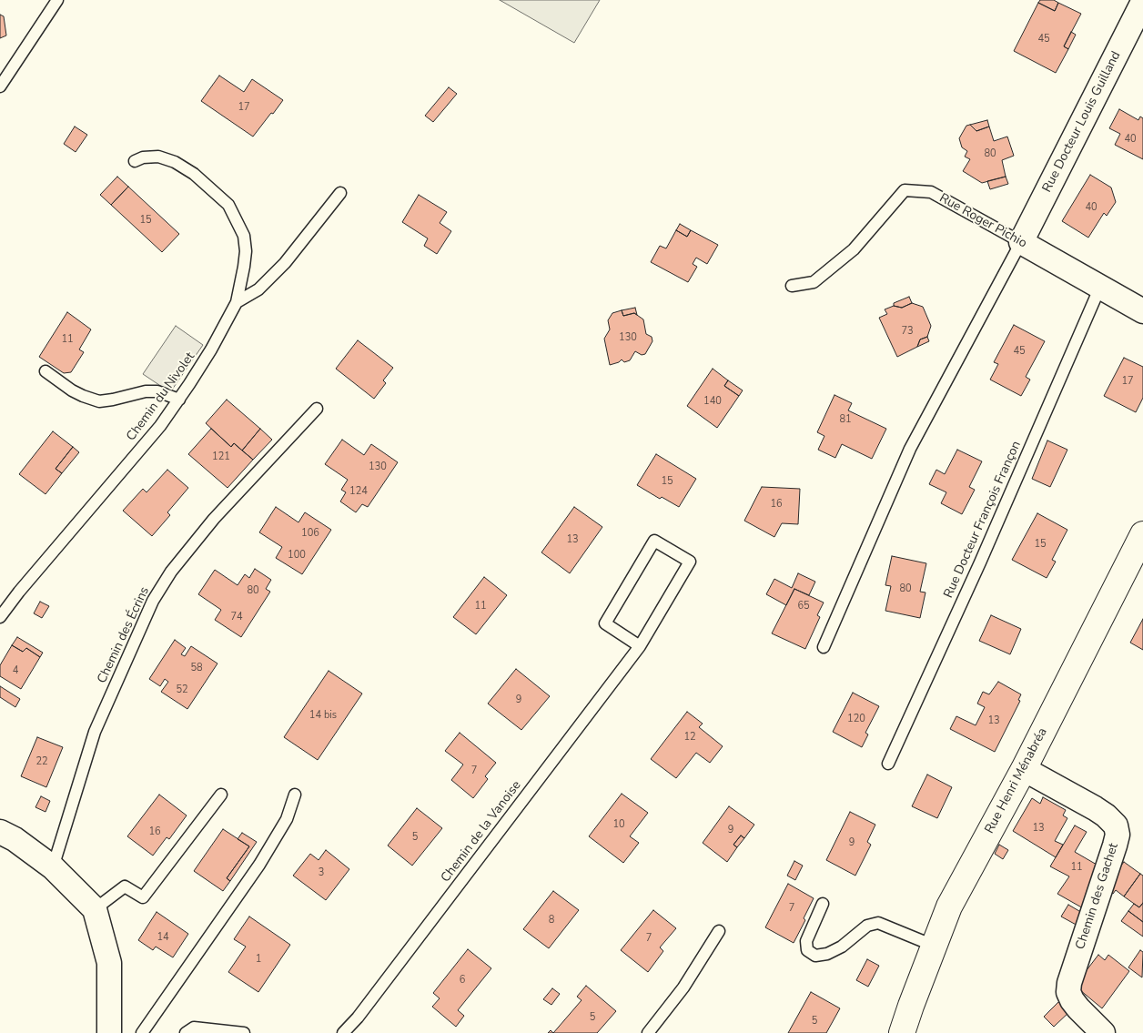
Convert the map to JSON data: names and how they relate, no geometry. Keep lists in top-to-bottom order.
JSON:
{
  "streets": {
    "street": [
      "Rue Docteur Louis Guilland",
      "Rue Roger Pichio",
      "Rue Henri Ménabréa",
      "Chemin des Gachet"
    ],
    "lane": [
      "Chemin du Nivolet",
      "Rue Docteur François Françon",
      "Chemin des Écrins",
      "Chemin de la Vanoise"
    ]
  },
  "crossings": [
    ["Rue Docteur Louis Guilland", "Rue Roger Pichio"],
    ["Rue Roger Pichio", "Rue Docteur François Françon"],
    ["Rue Henri Ménabréa", "Chemin des Gachet"]
  ],
  "house_numbers": [
    "45",
    "17",
    "40",
    "80",
    "40",
    "15",
    "73",
    "130",
    "11",
    "45",
    "17",
    "140",
    "81",
    "121",
    "130",
    "15",
    "124",
    "16",
    "106",
    "13",
    "15",
    "100",
    "80",
    "80",
    "11",
    "65",
    "74",
    "58",
    "4",
    "52",
    "9",
    "14 bis",
    "120",
    "13",
    "12",
    "22",
    "7",
    "10",
    "13",
    "9",
    "16",
    "5",
    "9",
    "11",
    "3",
    "7",
    "8",
    "14",
    "7",
    "1",
    "6",
    "5",
    "5"
  ]
}
